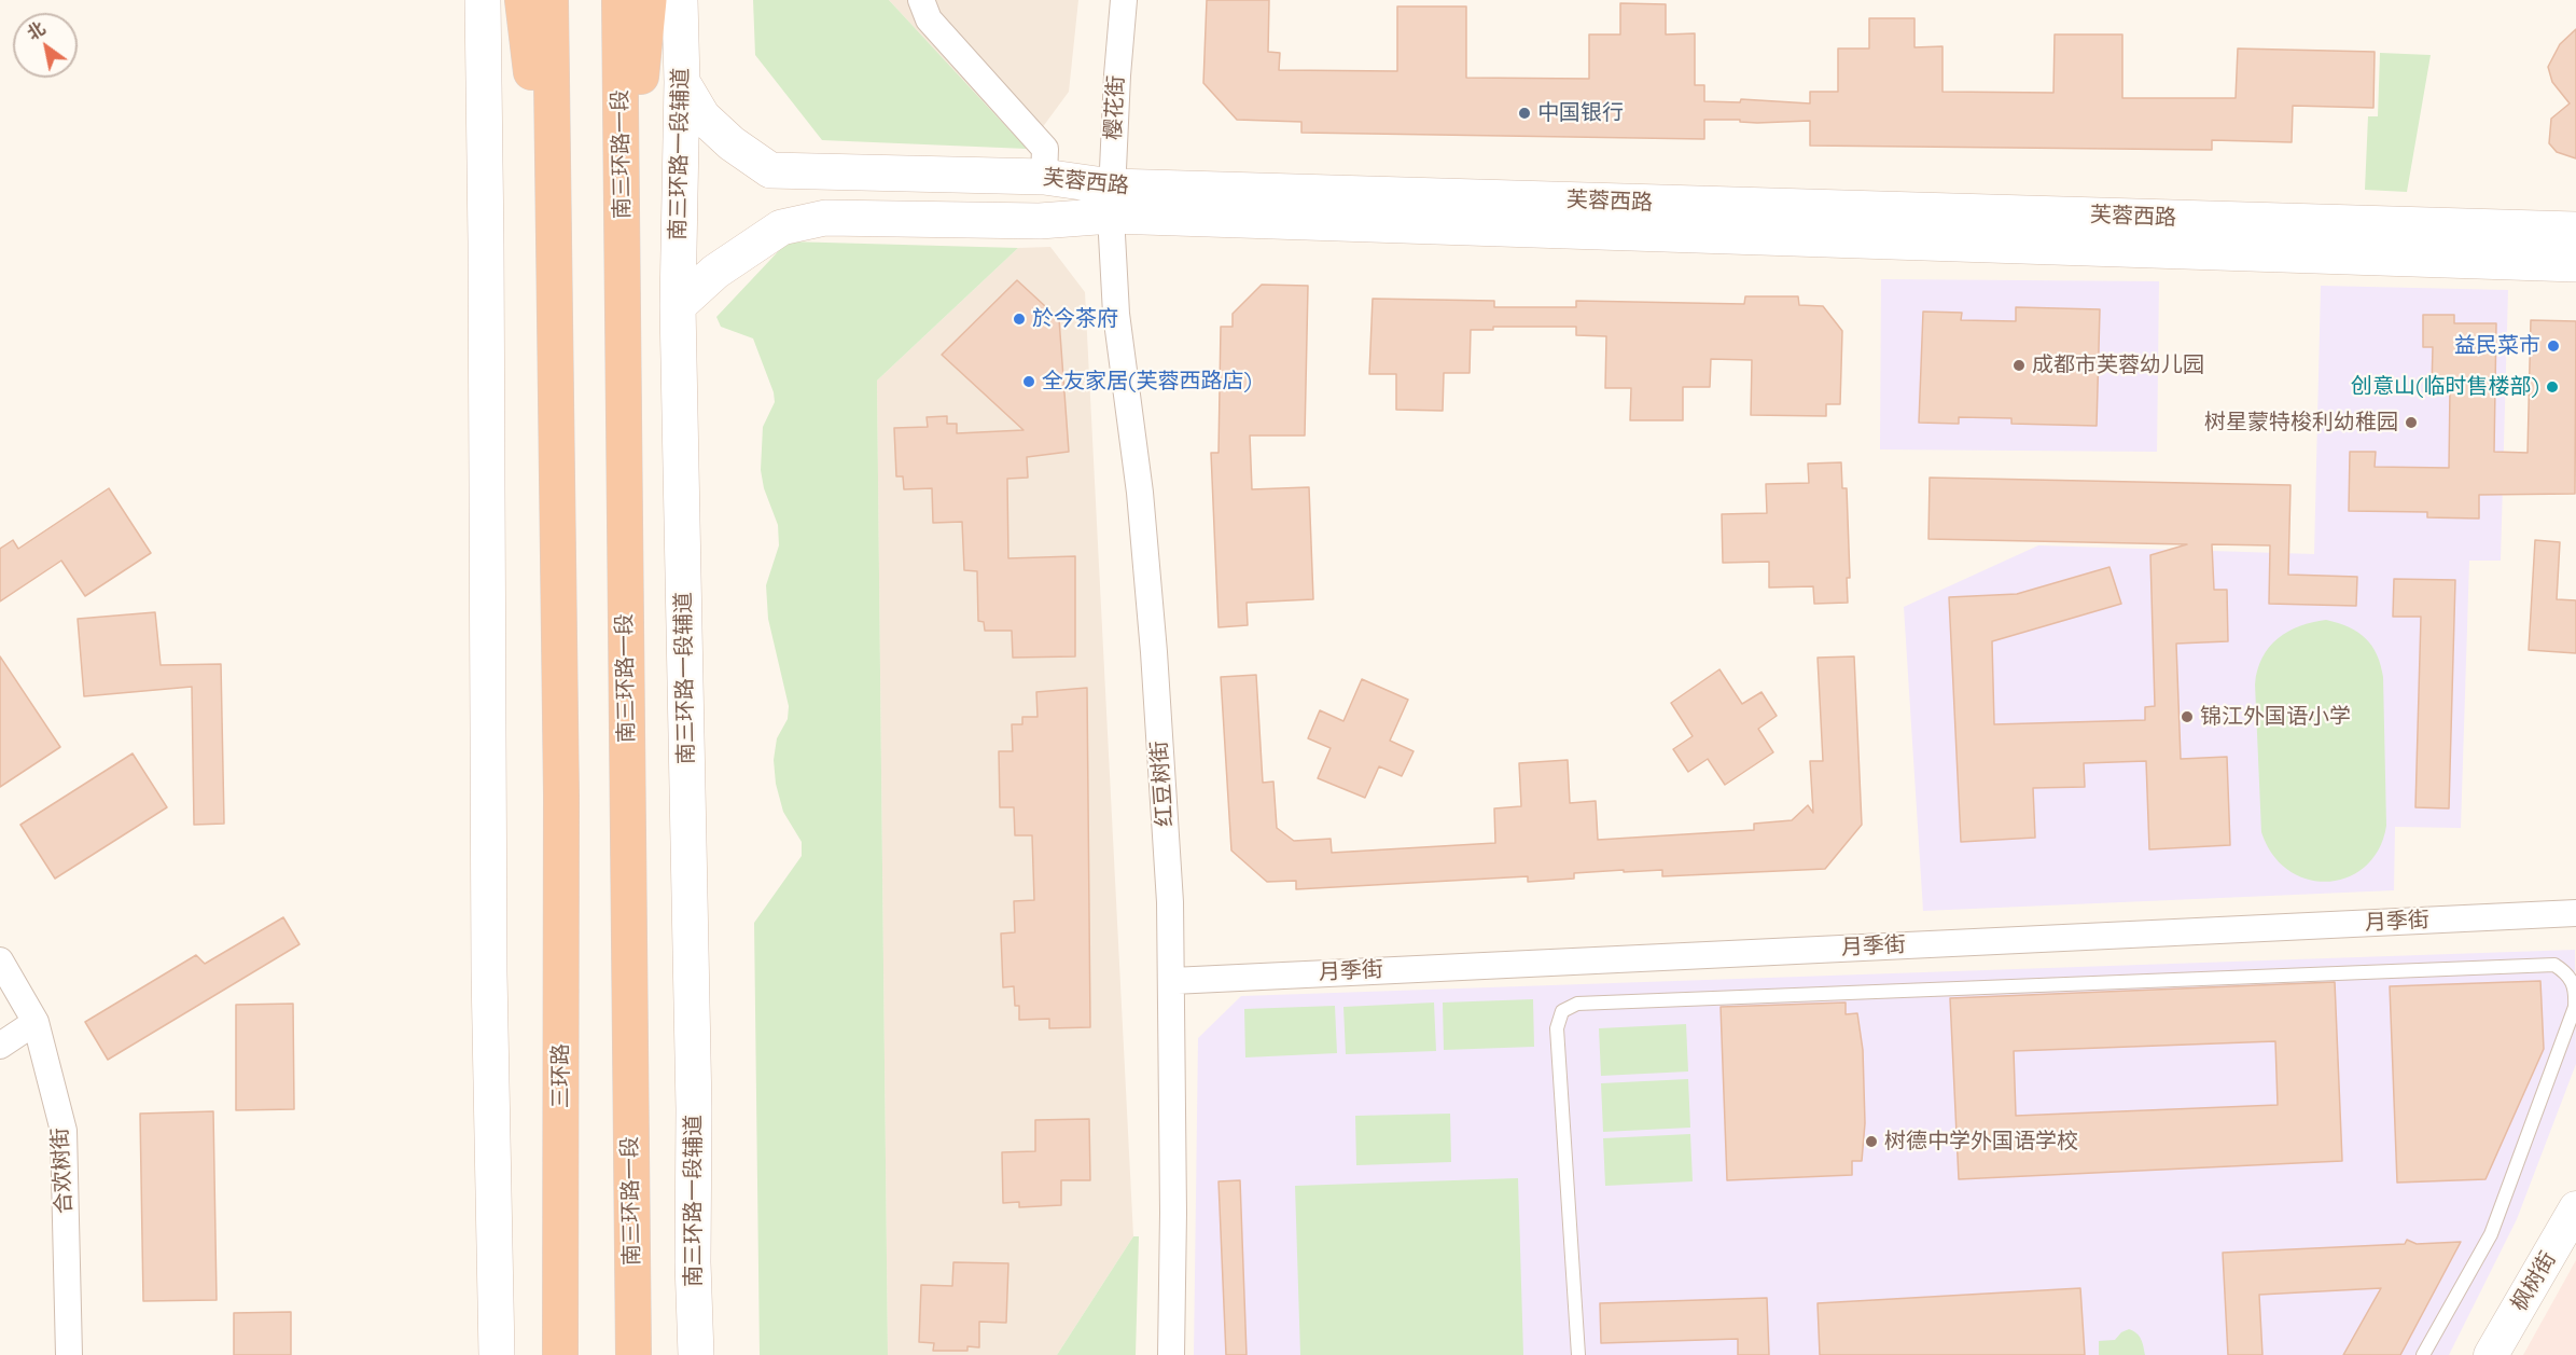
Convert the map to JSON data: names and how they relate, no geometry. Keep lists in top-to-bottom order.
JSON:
{
  "streets": {
    "highway": ["南三环路一段", "三环路"],
    "main road": ["南三环路一段辅道", "芙蓉西路"],
    "street": [
      "樱花街",
      "红豆树街",
      "月季街",
      "合欢树街",
      "枫树街"
    ]
  },
  "crossings": [
    ["樱花街", "芙蓉西路"],
    ["樱花街", "红豆树街"],
    ["南三环路一段辅道", "芙蓉西路"],
    ["芙蓉西路", "红豆树街"],
    ["红豆树街", "月季街"]
  ],
  "places": [
    "中国银行",
    "於今茶府",
    "益民菜市",
    "成都市芙蓉幼儿园",
    "全友家居(芙蓉西路店)",
    "创意山(临时售楼部)",
    "树星蒙特梭利幼稚园",
    "锦江外国语小学",
    "树德中学外国语学校"
  ],
  "north": "top left"
}
